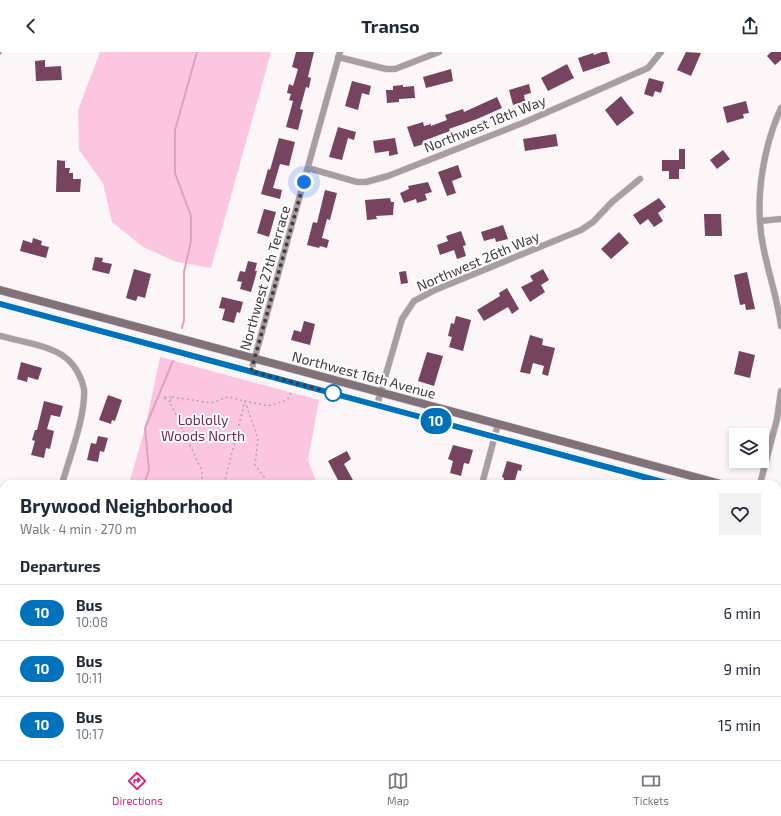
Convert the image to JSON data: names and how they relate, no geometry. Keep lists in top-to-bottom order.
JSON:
{
  "streets": {
    "main road": ["Northwest 16th Avenue"],
    "street": ["Northwest 18th Way", "Northwest 26th Way", "Northwest 27th Terrace"]
  },
  "crossings": [
    ["Northwest 18th Way", "Northwest 27th Terrace"],
    ["Northwest 26th Way", "Northwest 16th Avenue"],
    ["Northwest 27th Terrace", "Northwest 16th Avenue"]
  ],
  "parks": ["Loblolly Woods North"],
  "lines": ["bus line 10"],
  "page": {
    "header": "Transo",
    "on_map": "10",
    "heading": [
      ["Brywood Neighborhood", "Walk · 4 min · 270 m"],
      "Departures"
    ],
    "list": [
      {
        "mark": "10",
        "name": "Bus",
        "note": "10:08",
        "value": "6 min"
      },
      {
        "mark": "10",
        "name": "Bus",
        "note": "10:11",
        "value": "9 min"
      },
      {
        "mark": "10",
        "name": "Bus",
        "note": "10:17",
        "value": "15 min"
      }
    ],
    "tabs": ["Directions", "Map", "Tickets"]
  }
}
